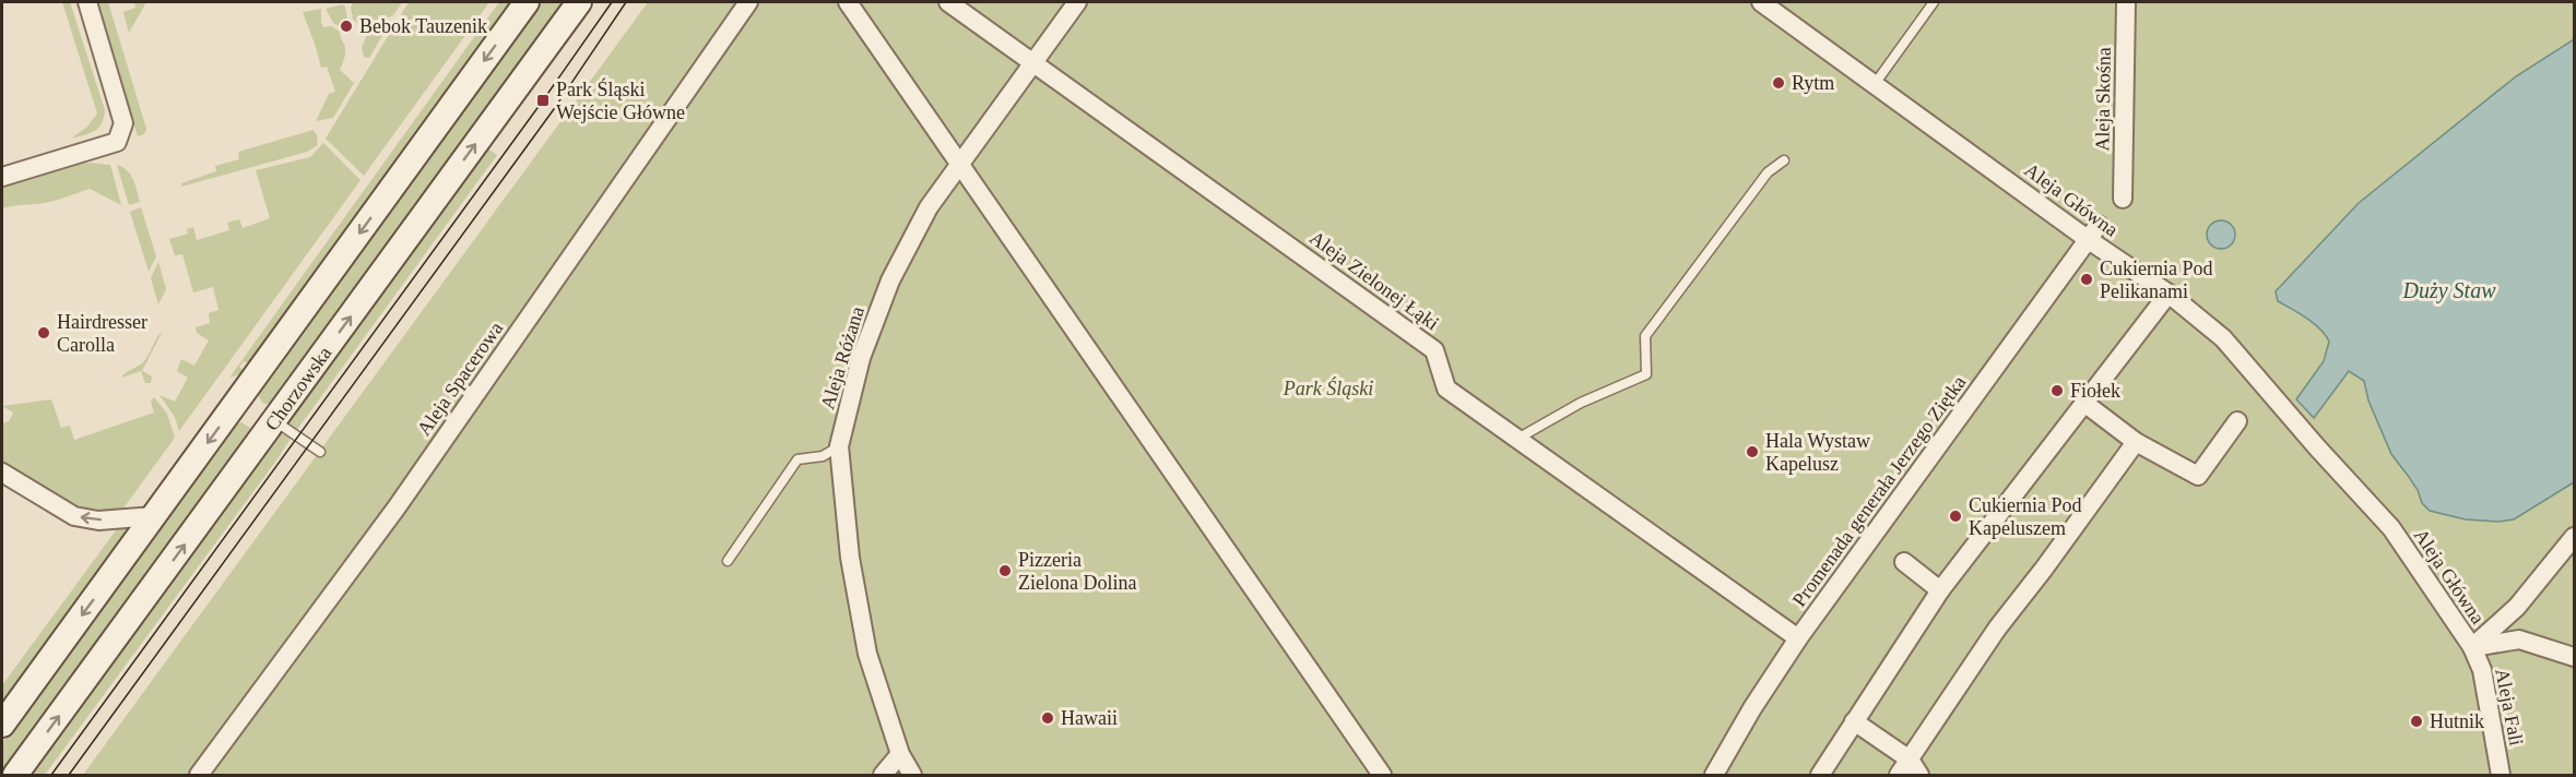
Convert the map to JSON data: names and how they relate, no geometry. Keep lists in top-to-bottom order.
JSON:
{
  "streets": {
    "main road": ["Chorzowska"],
    "street": [
      "Aleja Skośna",
      "Aleja Główna",
      "Aleja Zielonej Łąki",
      "Aleja Różana",
      "Aleja Spacerowa",
      "Promenada generała Jerzego Ziętka",
      "Aleja Fali"
    ]
  },
  "crossings": [
    ["Aleja Główna", "Promenada generała Jerzego Ziętka"],
    ["Aleja Główna", "Aleja Fali"],
    ["Aleja Zielonej Łąki", "Aleja Różana"],
    ["Aleja Zielonej Łąki", "Promenada generała Jerzego Ziętka"]
  ],
  "water": ["Duży Staw"],
  "parks": ["Park Śląski"],
  "places": {
    "other": [
      "Bebok Tauzenik",
      "Rytm",
      "Cukiernia Pod Pelikanami",
      "Hairdresser Carolla",
      "Fiołek",
      "Hala Wystaw Kapelusz",
      "Cukiernia Pod Kapeluszem",
      "Pizzeria Zielona Dolina",
      "Hawaii",
      "Hutnik"
    ],
    "transit": ["Park Śląski Wejście Główne"]
  }
}
